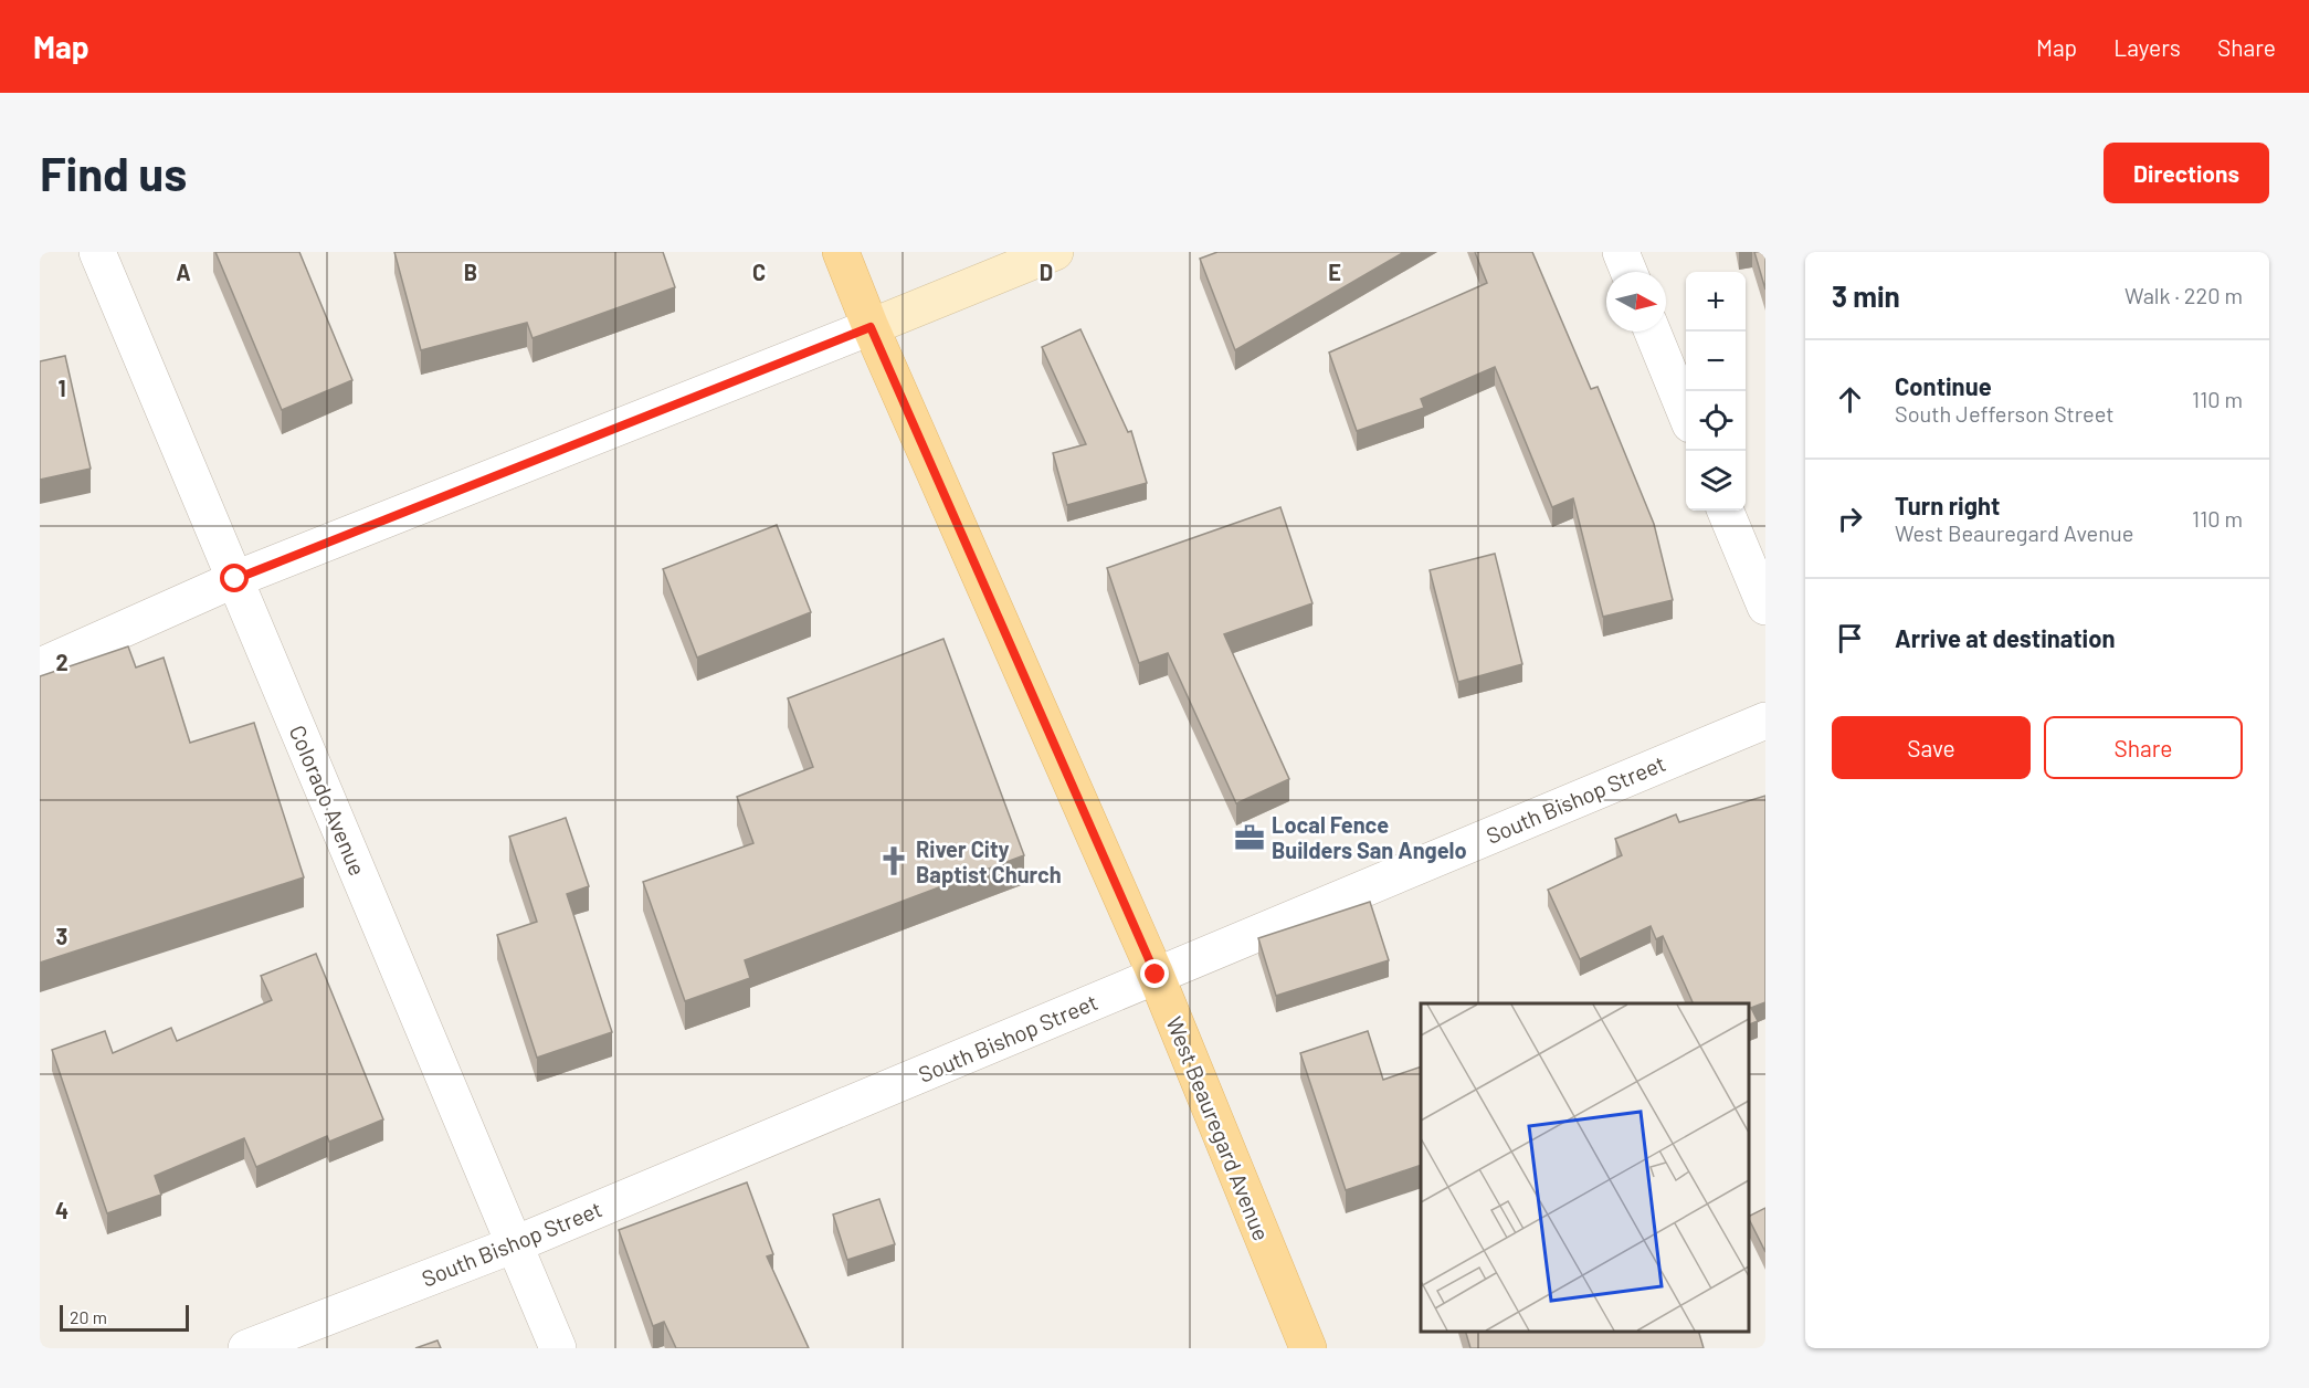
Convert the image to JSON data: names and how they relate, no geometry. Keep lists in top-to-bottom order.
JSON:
{
  "streets": {
    "main road": ["West Beauregard Avenue"],
    "street": ["South Bishop Street", "Colorado Avenue"]
  },
  "crossings": [
    ["South Bishop Street", "Colorado Avenue"],
    ["South Bishop Street", "West Beauregard Avenue"]
  ],
  "places": {
    "office": ["Local Fence Builders San Angelo"],
    "church": ["River City Baptist Church"]
  },
  "scale_bar": "20 m",
  "north": "right",
  "page": {
    "header": "Map",
    "nav": ["Map", "Layers", "Share"],
    "buttons": [
      "Directions",
      ["Save", "Share"]
    ],
    "title": "Find us",
    "heading": ["3 min", "Walk · 220 m"],
    "map_buttons": ["+", "−"],
    "list": [
      ["Continue", "South Jefferson Street", "110 m"],
      ["Turn right", "West Beauregard Avenue", "110 m"],
      "Arrive at destination"
    ],
    "scale": "20 m"
  },
  "grid": {
    "columns": [
      "A",
      "B",
      "C",
      "D",
      "E"
    ],
    "rows": [
      "1",
      "2",
      "3",
      "4"
    ]
  }
}
